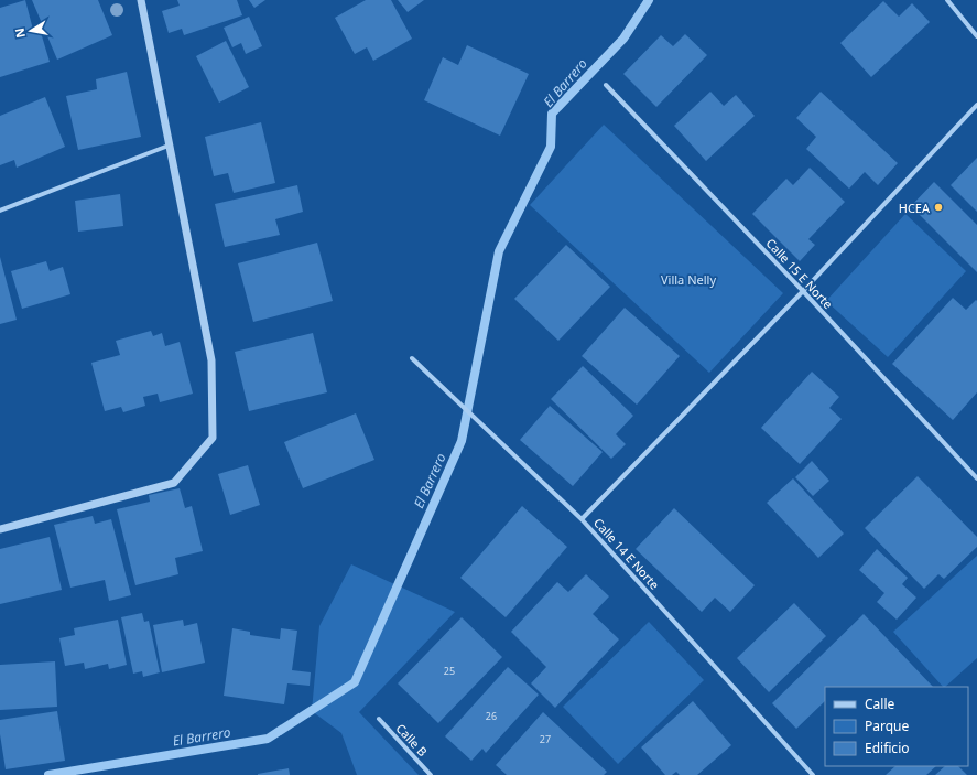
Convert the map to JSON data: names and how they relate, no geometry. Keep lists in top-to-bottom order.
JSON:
{
  "streets": {
    "street": ["Calle 15 E Norte", "Calle 14 E Norte", "Calle B"]
  },
  "water": ["El Barrero"],
  "parks": ["Villa Nelly"],
  "places": ["HCEA"],
  "house_numbers": ["25", "26", "27"],
  "legend": ["Calle", "Parque", "Edificio"],
  "north": "left"
}
